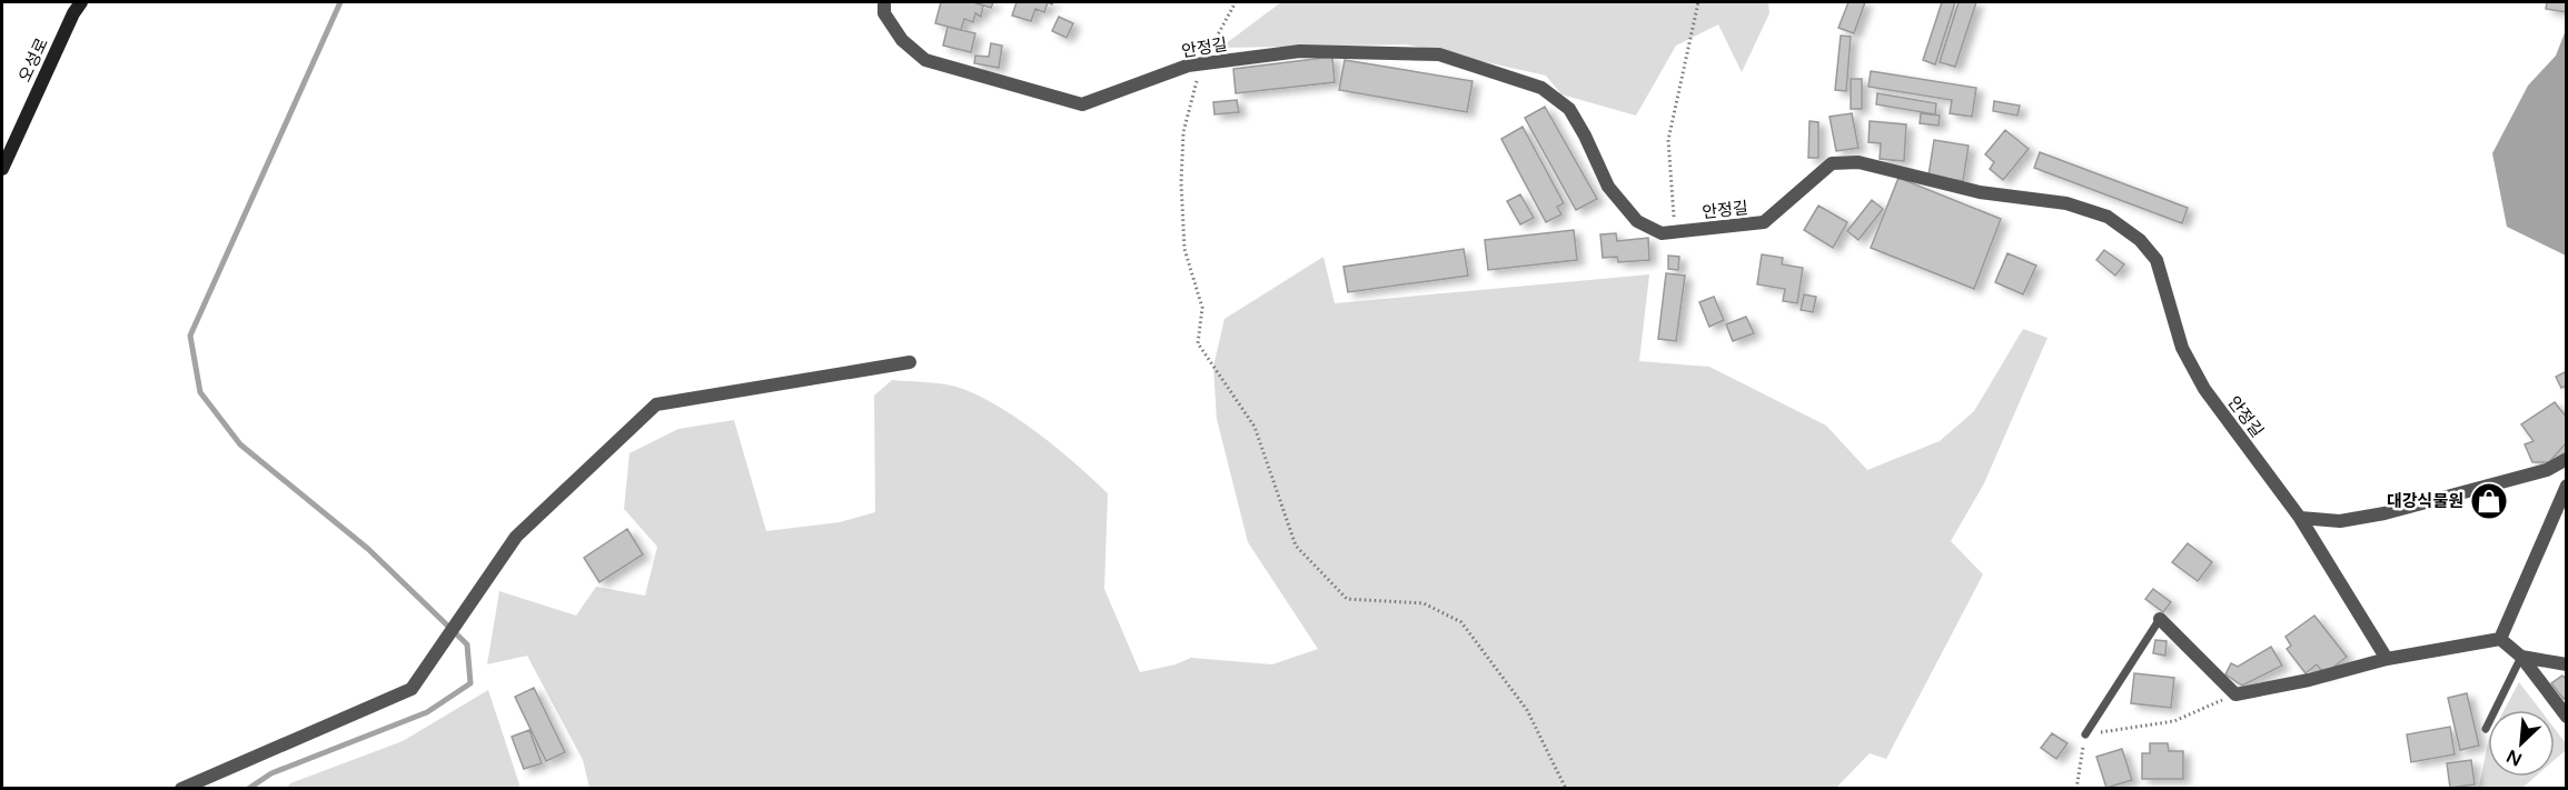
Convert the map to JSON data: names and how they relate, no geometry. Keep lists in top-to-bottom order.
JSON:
{
  "streets": {
    "main road": ["오성로"],
    "street": ["안정길"]
  },
  "places": {
    "shop": ["대강식물원"]
  },
  "north": "bottom left"
}
